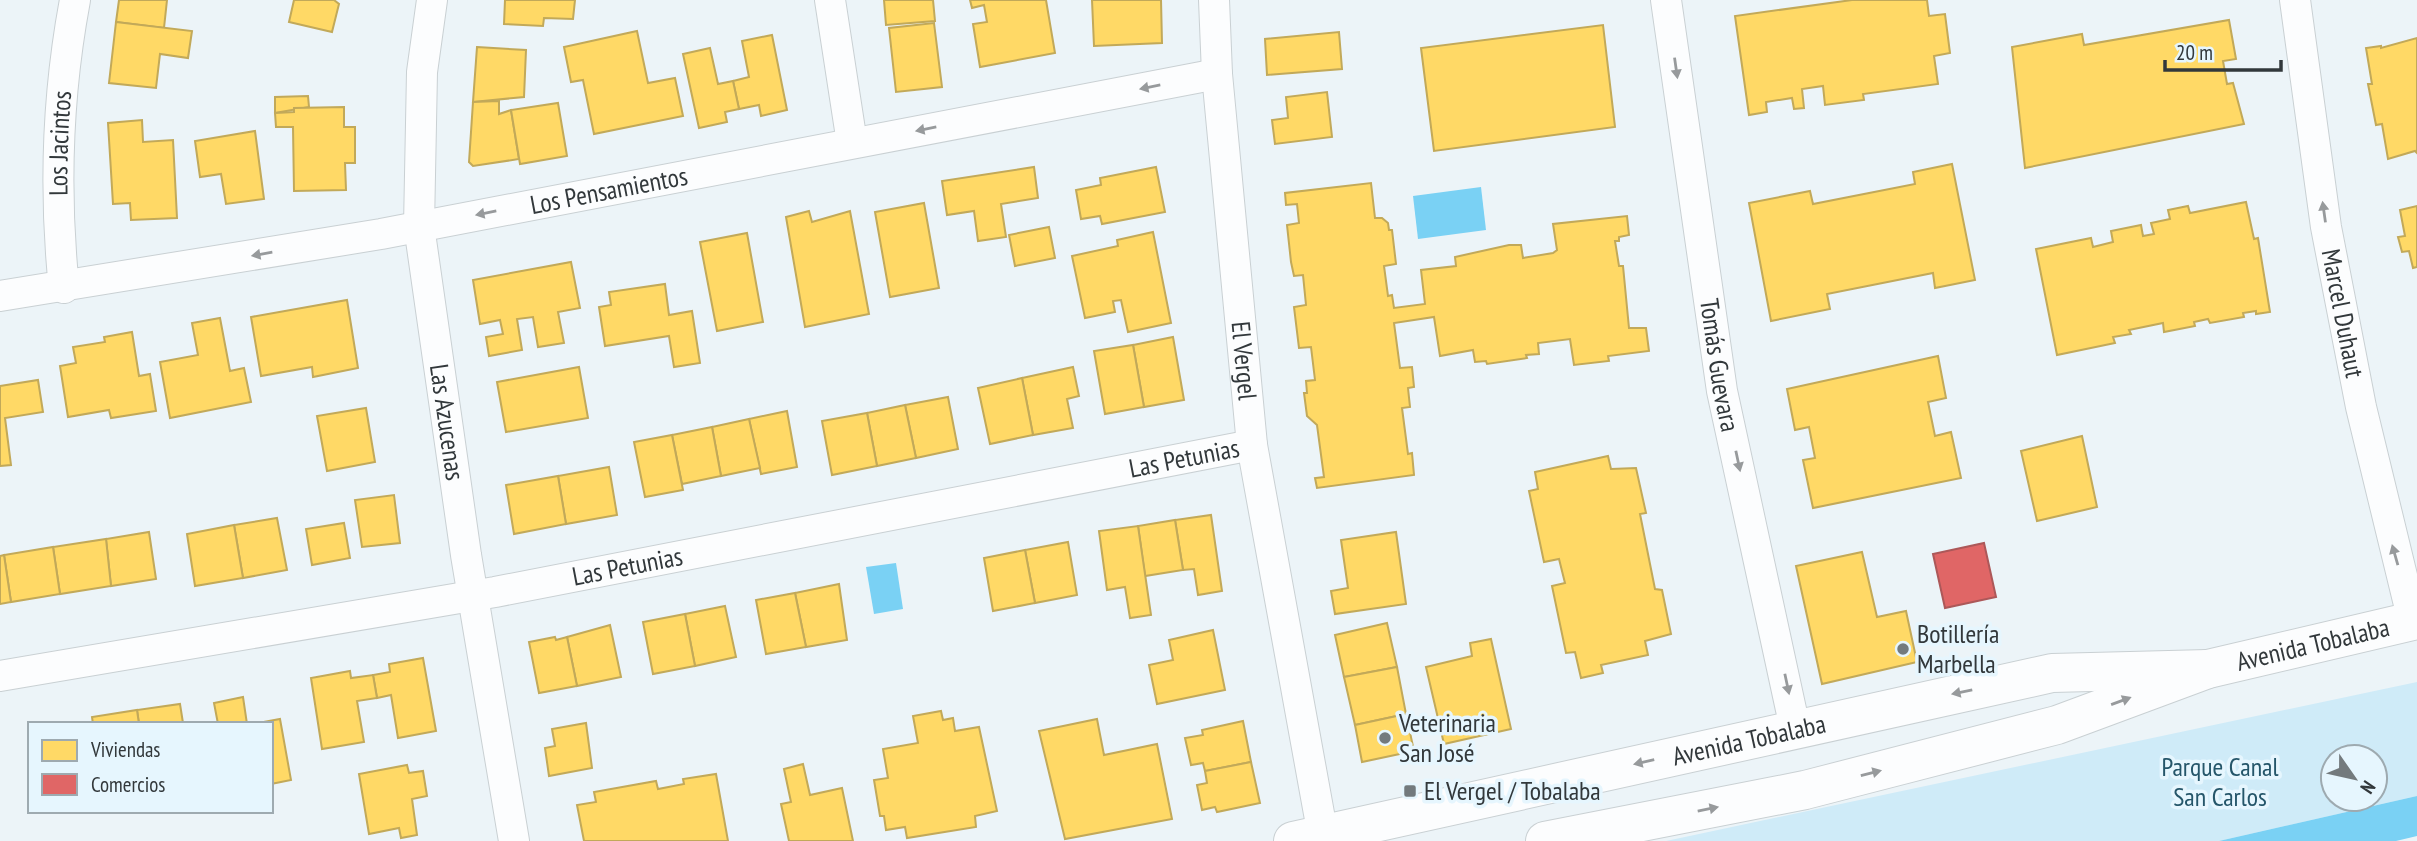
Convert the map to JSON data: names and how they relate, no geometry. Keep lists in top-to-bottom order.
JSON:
{
  "streets": {
    "main road": ["Avenida Tobalaba"],
    "street": [
      "Los Jacintos",
      "Los Pensamientos",
      "Marcel Duhaut",
      "El Vergel",
      "Tomás Guevara",
      "Las Azucenas",
      "Las Petunias"
    ]
  },
  "crossings": [
    ["Los Jacintos", "Los Pensamientos"],
    ["Los Pensamientos", "El Vergel"],
    ["Los Pensamientos", "Las Azucenas"],
    ["Marcel Duhaut", "Avenida Tobalaba"],
    ["El Vergel", "Las Petunias"],
    ["El Vergel", "Avenida Tobalaba"],
    ["Tomás Guevara", "Avenida Tobalaba"],
    ["Las Azucenas", "Las Petunias"]
  ],
  "one_way": ["Los Pensamientos", "Marcel Duhaut", "Tomás Guevara"],
  "parks": ["Parque Canal San Carlos"],
  "places": {
    "other": ["Botillería Marbella", "Veterinaria San José"],
    "transit": ["El Vergel / Tobalaba"]
  },
  "legend": ["Viviendas", "Comercios"],
  "scale_bar": "20 m",
  "north": "bottom right"
}
